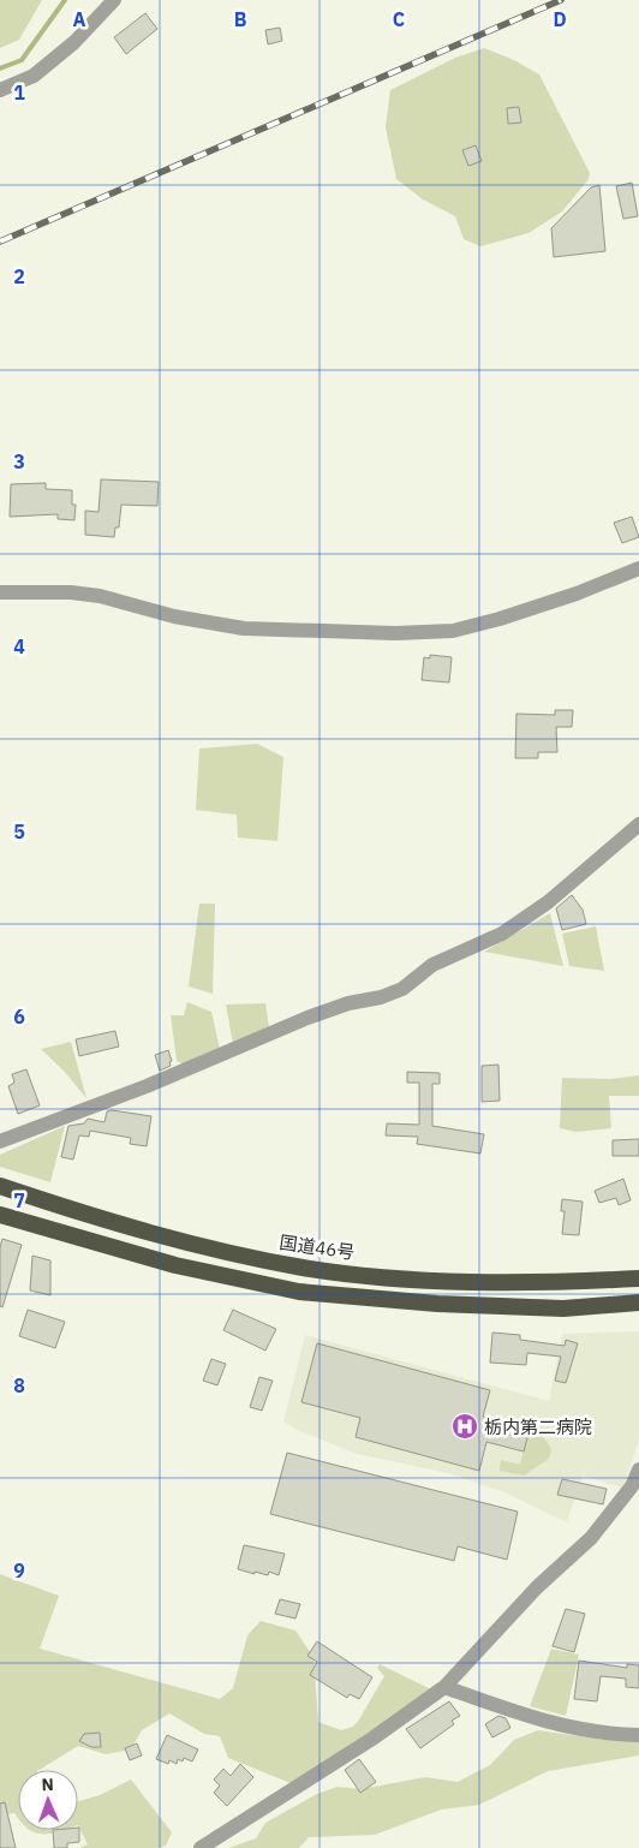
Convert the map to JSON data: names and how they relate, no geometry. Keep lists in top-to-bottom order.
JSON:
{
  "streets": {
    "highway": ["国道46号"]
  },
  "places": {
    "hospital": ["栃内第二病院"]
  },
  "north": "top",
  "grid": {
    "columns": [
      "A",
      "B",
      "C",
      "D"
    ],
    "rows": [
      "1",
      "2",
      "3",
      "4",
      "5",
      "6",
      "7",
      "8",
      "9"
    ]
  }
}
